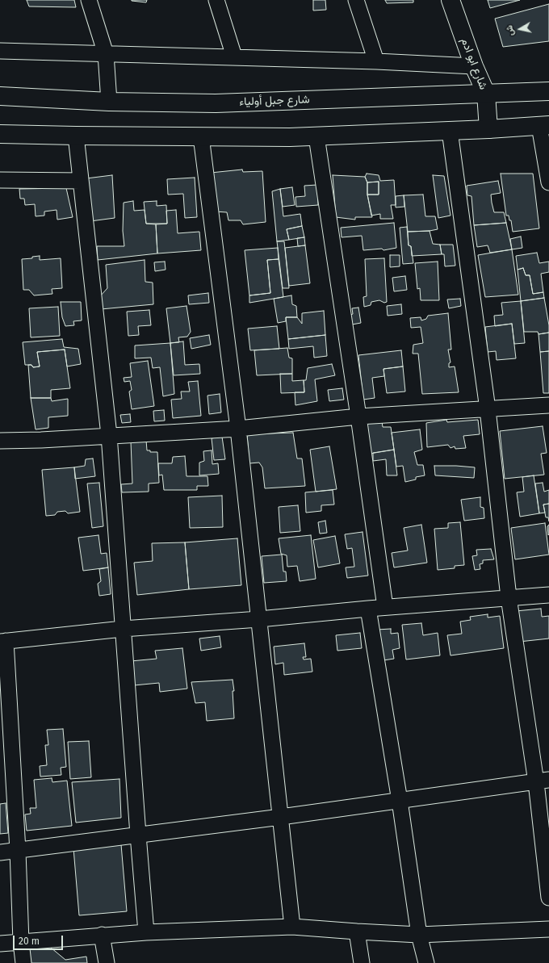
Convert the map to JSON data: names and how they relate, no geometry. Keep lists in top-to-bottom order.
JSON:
{
  "streets": {
    "main road": ["شارع ابو ادم", "شارع جبل أولياء"]
  },
  "crossings": [
    ["شارع ابو ادم", "شارع جبل أولياء"]
  ],
  "scale_bar": "20 m",
  "north": "left"
}
